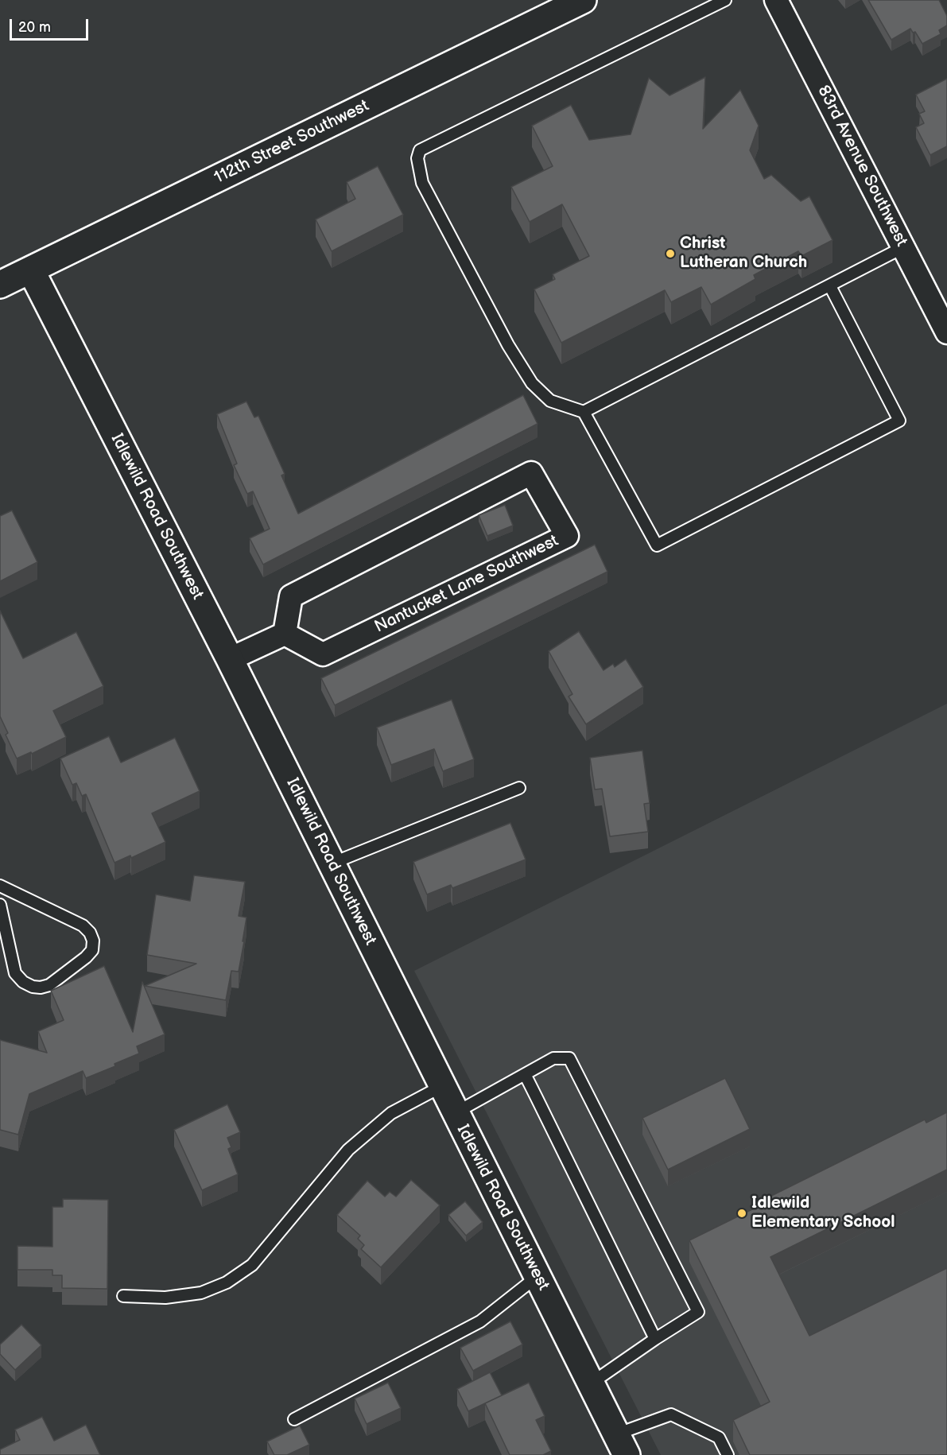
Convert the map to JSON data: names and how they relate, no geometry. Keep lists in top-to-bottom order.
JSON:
{
  "streets": {
    "street": [
      "112th Street Southwest",
      "83rd Avenue Southwest",
      "Idlewild Road Southwest",
      "Nantucket Lane Southwest"
    ]
  },
  "crossings": [
    ["112th Street Southwest", "Idlewild Road Southwest"]
  ],
  "places": ["Christ Lutheran Church", "Idlewild Elementary School"],
  "scale_bar": "20 m"
}
